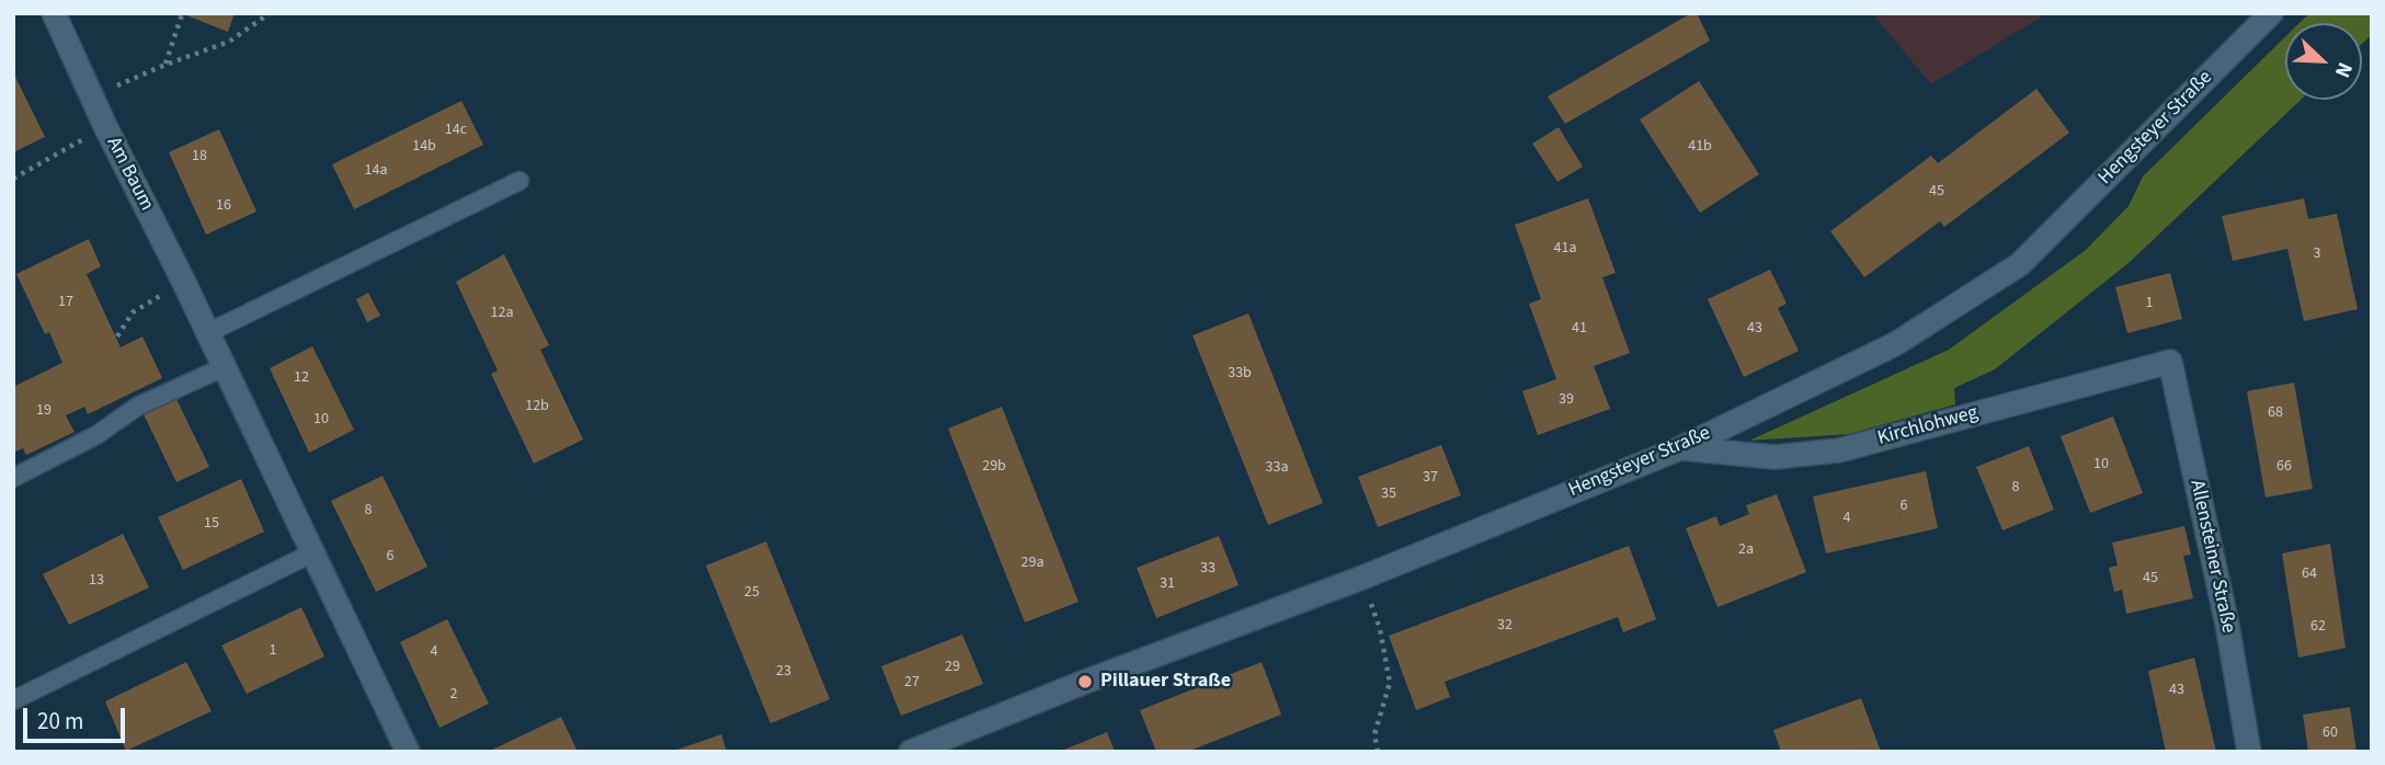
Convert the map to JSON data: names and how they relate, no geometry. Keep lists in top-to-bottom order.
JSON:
{
  "streets": {
    "street": [
      "Hengsteyer Straße",
      "Am Baum",
      "Kirchlohweg",
      "Allensteiner Straße"
    ]
  },
  "crossings": [
    ["Hengsteyer Straße", "Kirchlohweg"],
    ["Kirchlohweg", "Allensteiner Straße"]
  ],
  "places": ["Pillauer Straße"],
  "house_numbers": [
    "14c",
    "14b",
    "41b",
    "18",
    "14a",
    "45",
    "16",
    "41a",
    "3",
    "17",
    "1",
    "12a",
    "41",
    "43",
    "33b",
    "12",
    "39",
    "12b",
    "19",
    "68",
    "10",
    "10",
    "29b",
    "66",
    "33a",
    "37",
    "8",
    "35",
    "6",
    "8",
    "4",
    "15",
    "2a",
    "6",
    "29a",
    "33",
    "64",
    "45",
    "13",
    "31",
    "25",
    "32",
    "62",
    "1",
    "4",
    "29",
    "23",
    "27",
    "43",
    "2",
    "60"
  ],
  "scale_bar": "20 m",
  "north": "bottom right"
}
